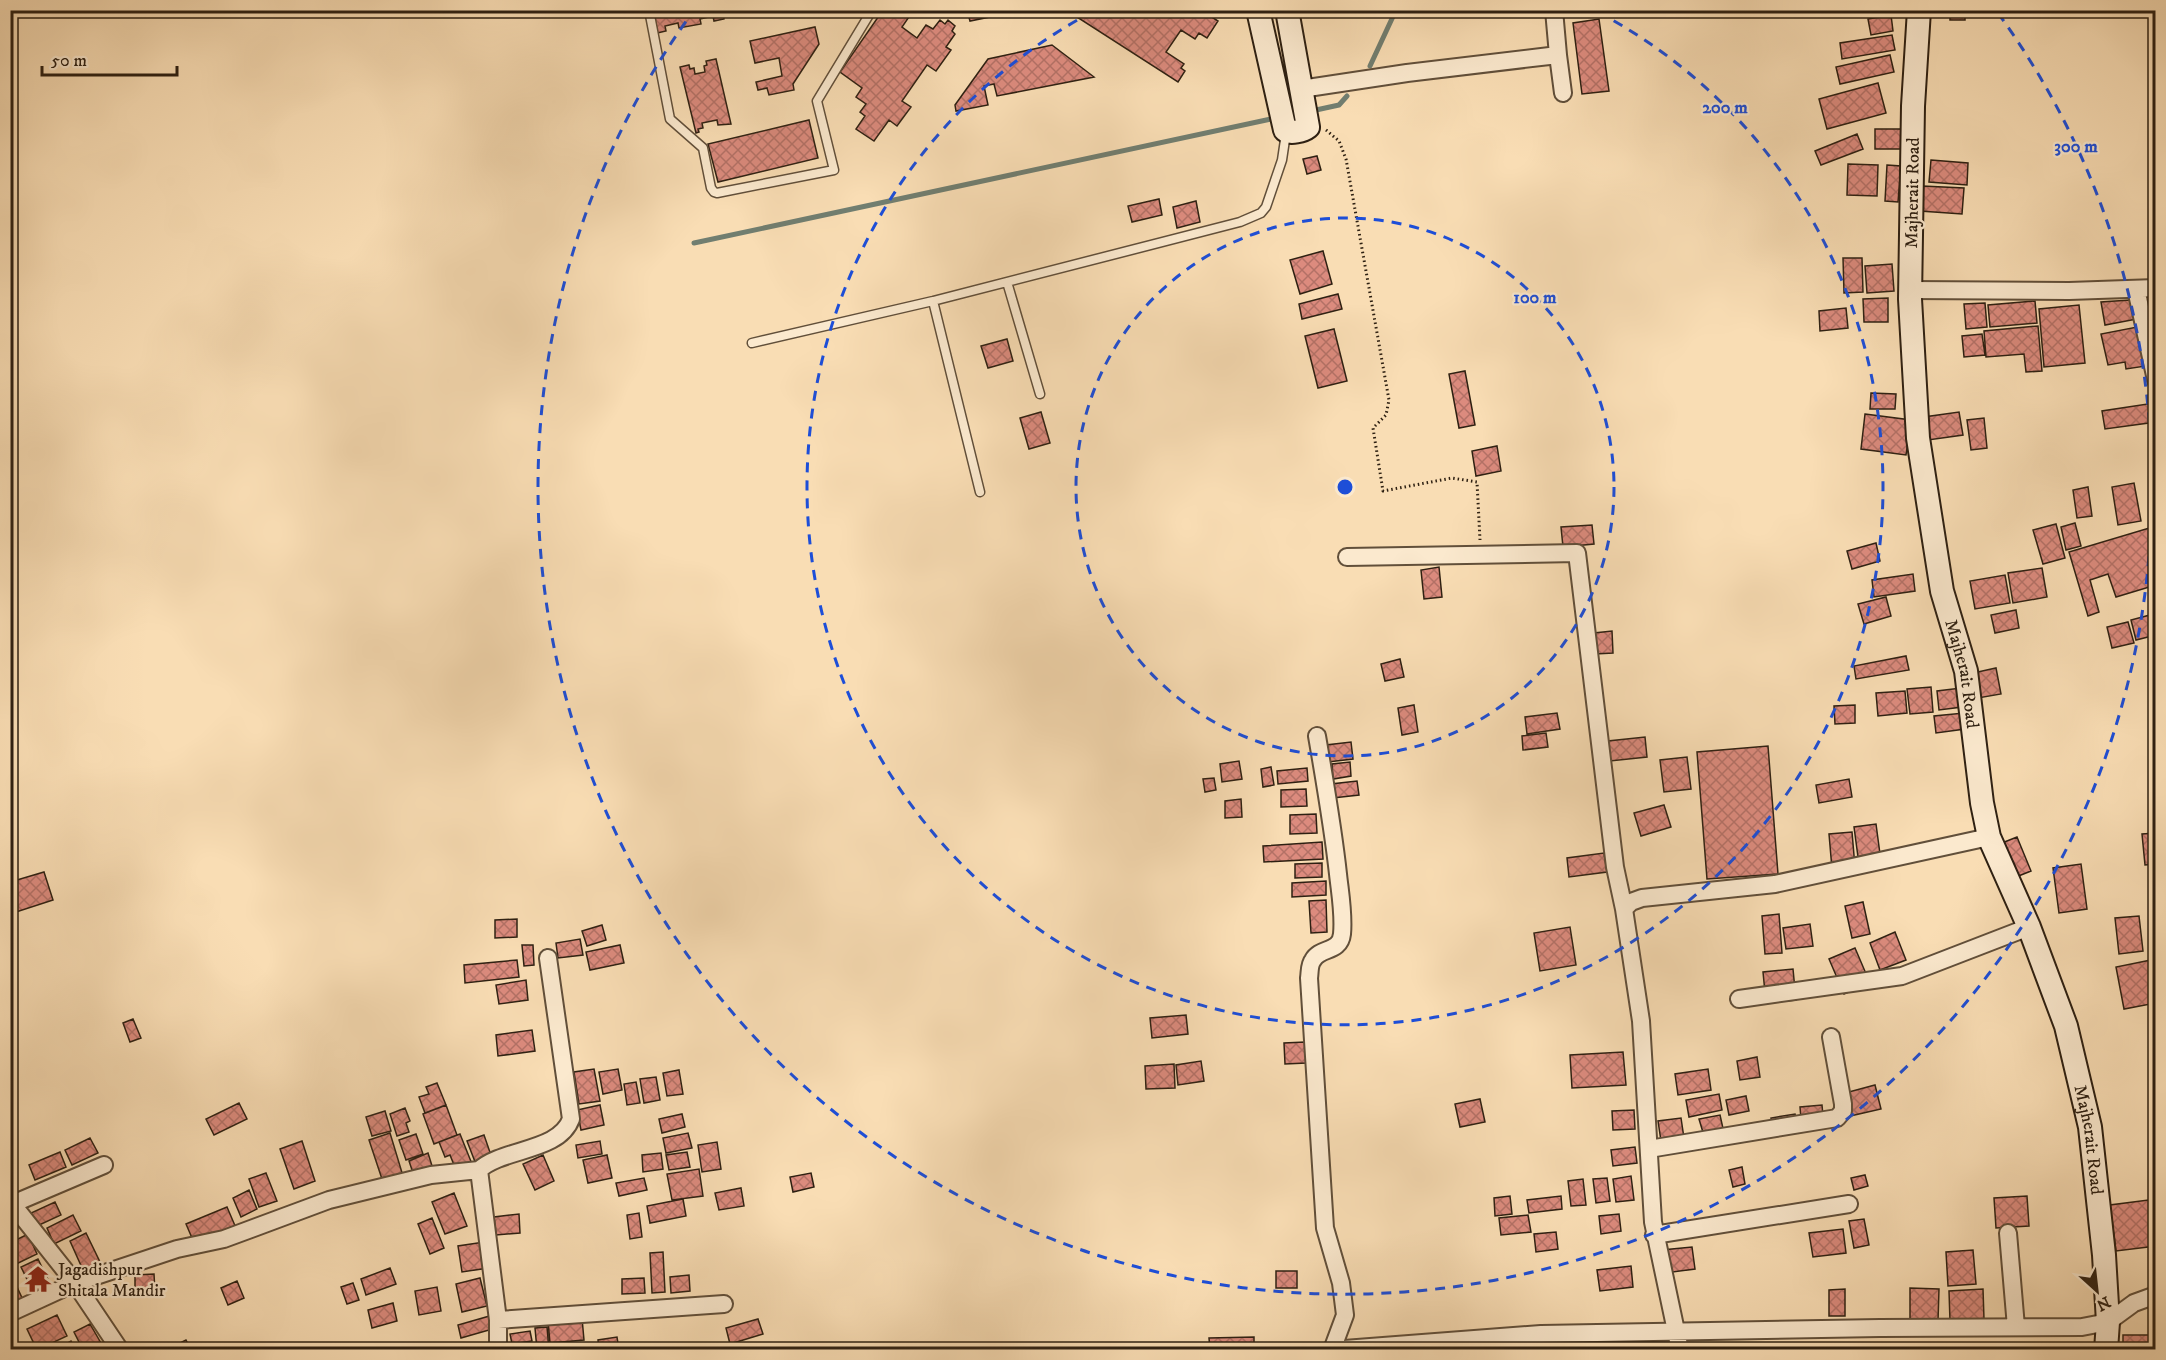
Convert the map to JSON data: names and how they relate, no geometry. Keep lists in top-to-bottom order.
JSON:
{
  "streets": {
    "street": ["Majherait Road"]
  },
  "places": {
    "temple": ["Jagadishpur Shitala Mandir"]
  },
  "scale_bar": "50 m",
  "north": "bottom right",
  "rings": ["200 m", "300 m", "100 m"]
}
